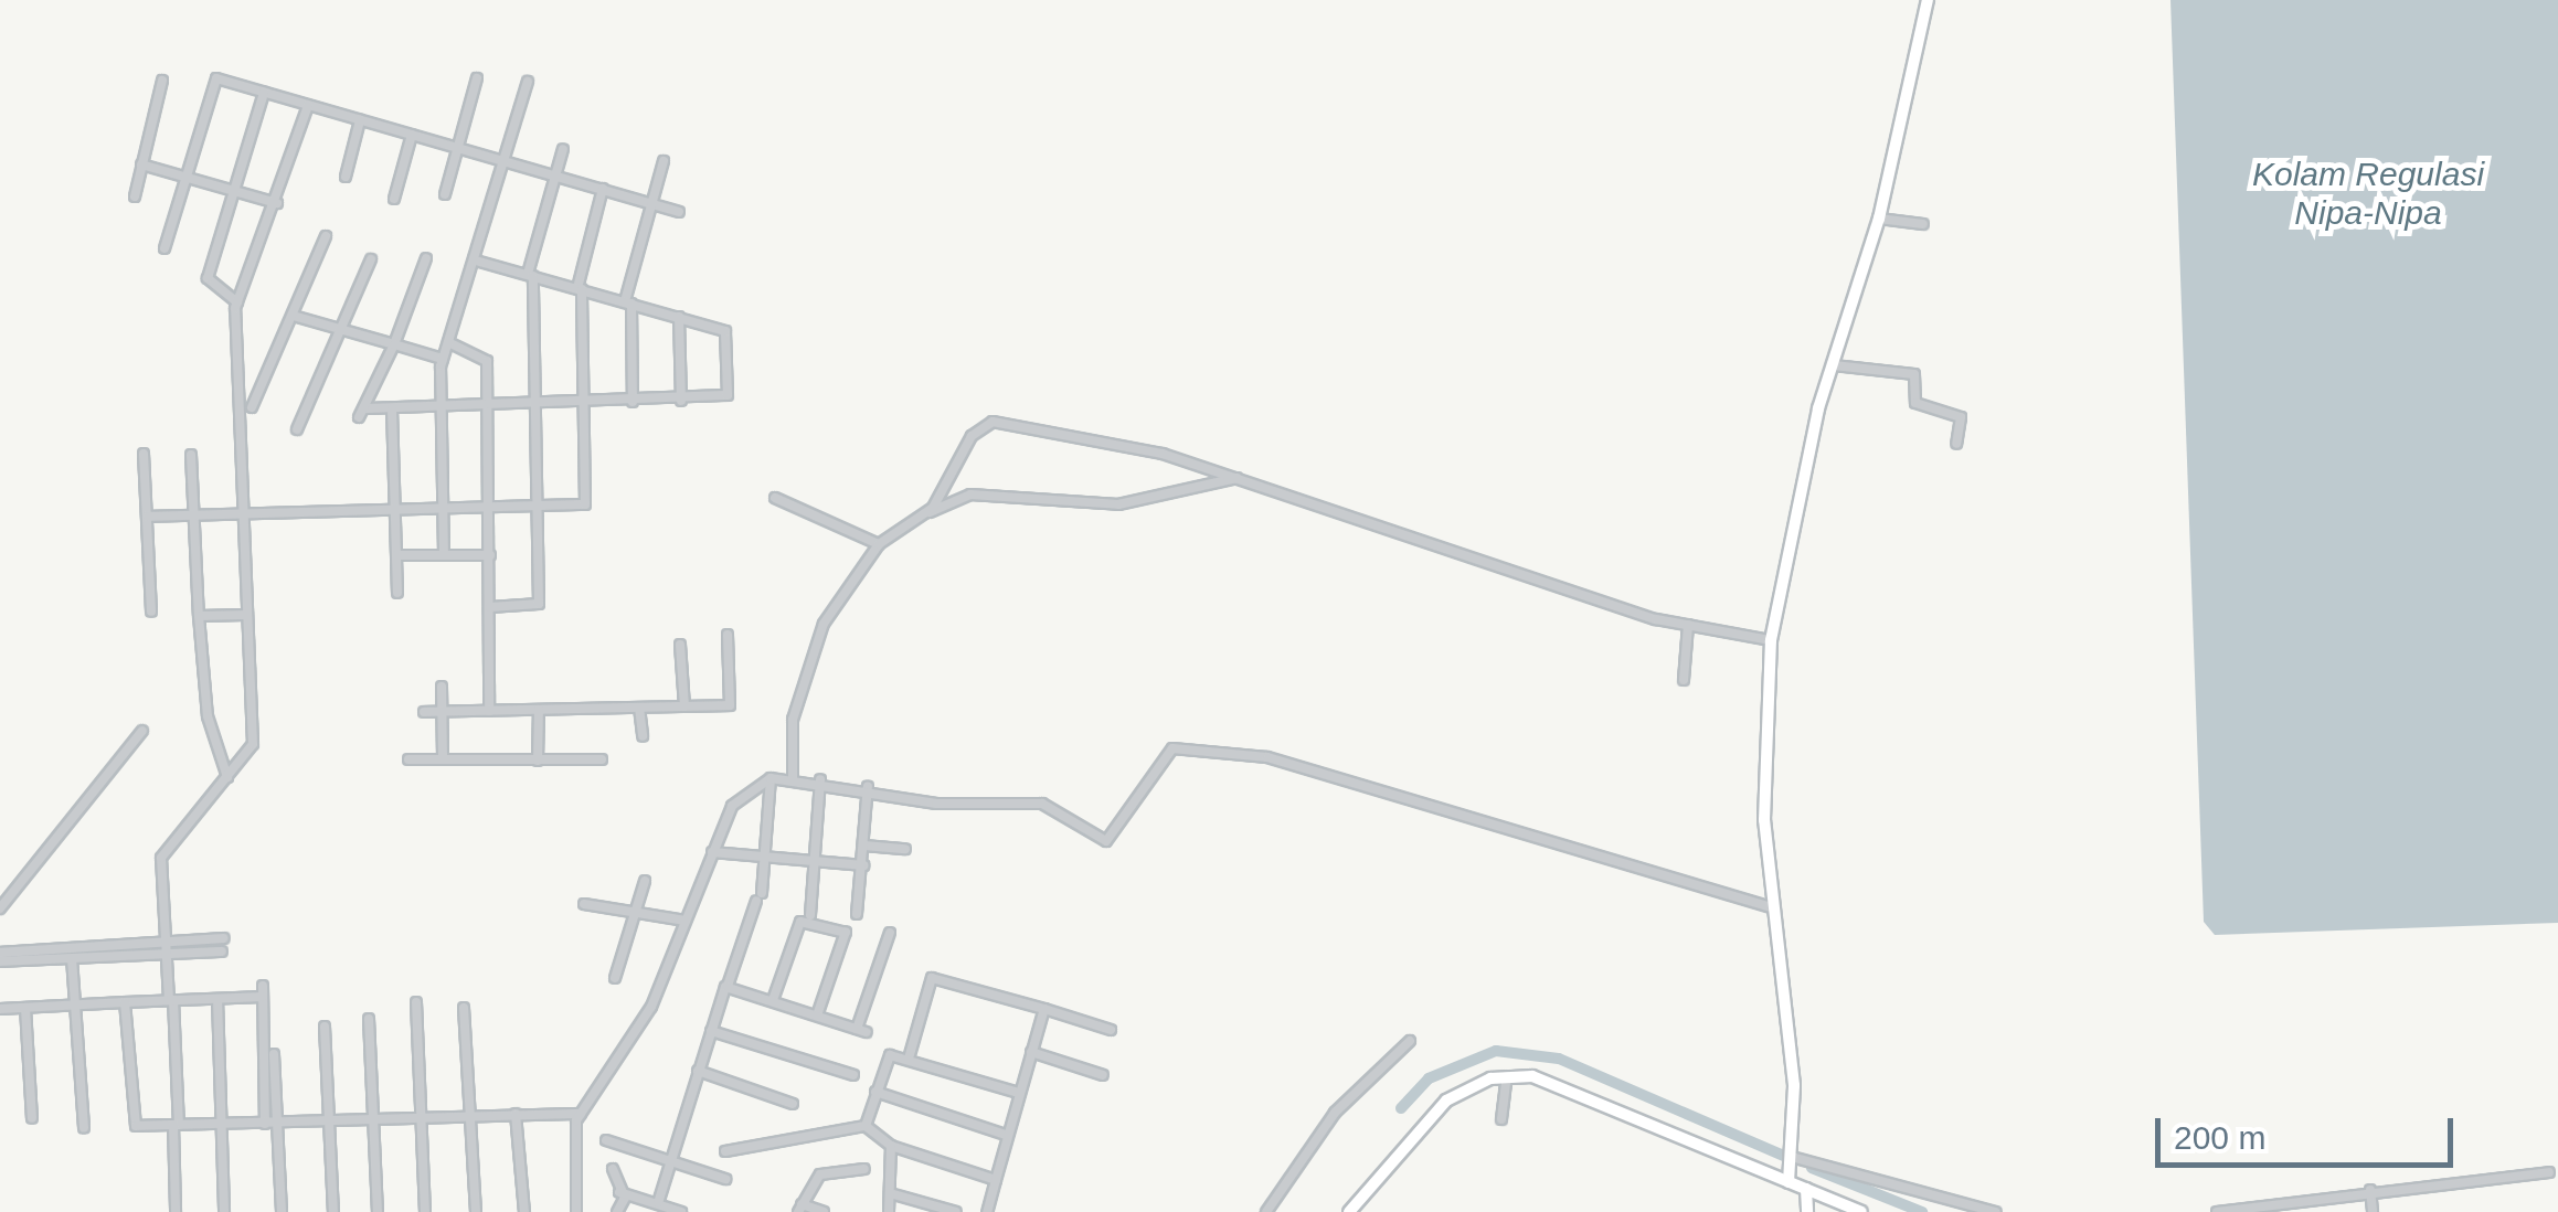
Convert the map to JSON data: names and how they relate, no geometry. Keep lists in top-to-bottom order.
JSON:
{
  "water": ["Kolam Regulasi Nipa-Nipa"],
  "scale_bar": "200 m"
}
